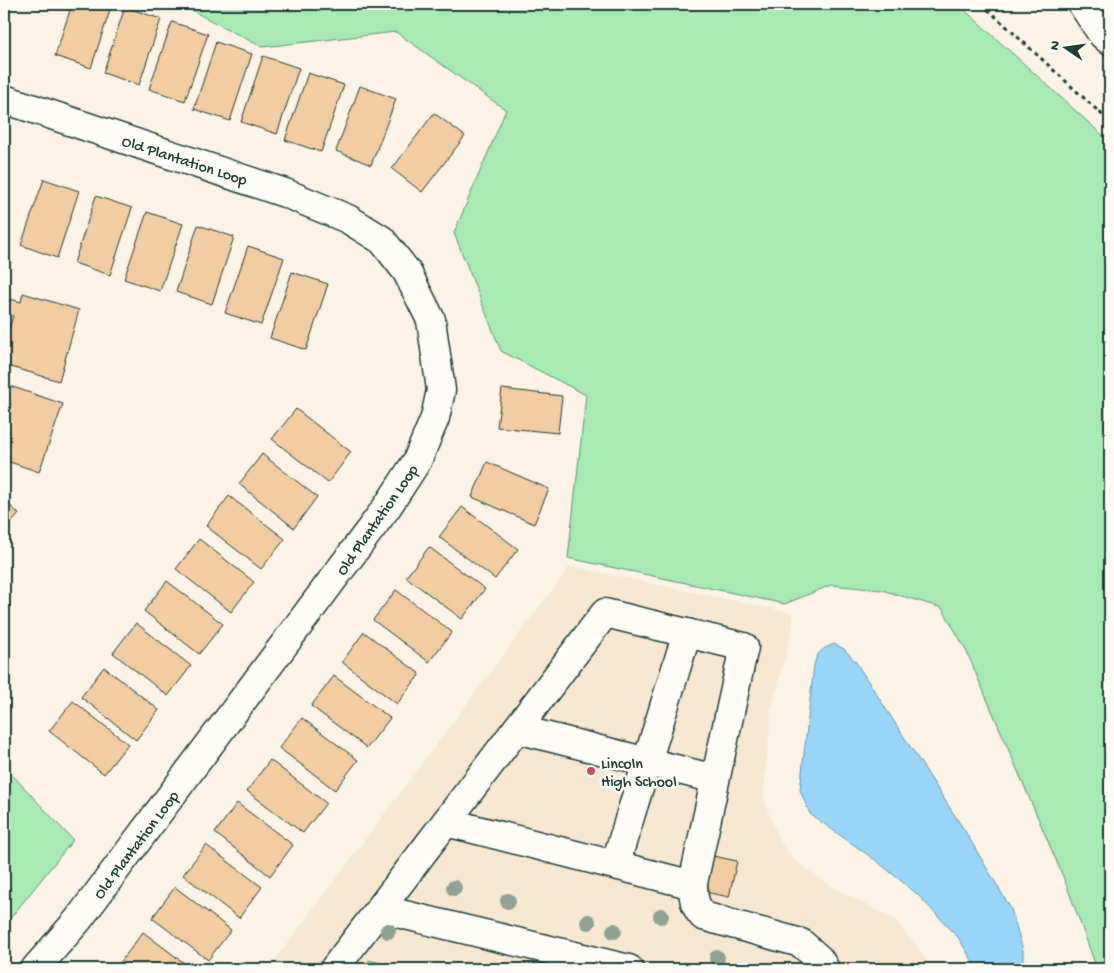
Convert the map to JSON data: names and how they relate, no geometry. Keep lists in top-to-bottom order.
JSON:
{
  "streets": {
    "street": ["Old Plantation Loop"]
  },
  "places": ["Lincoln High School"],
  "north": "left"
}
